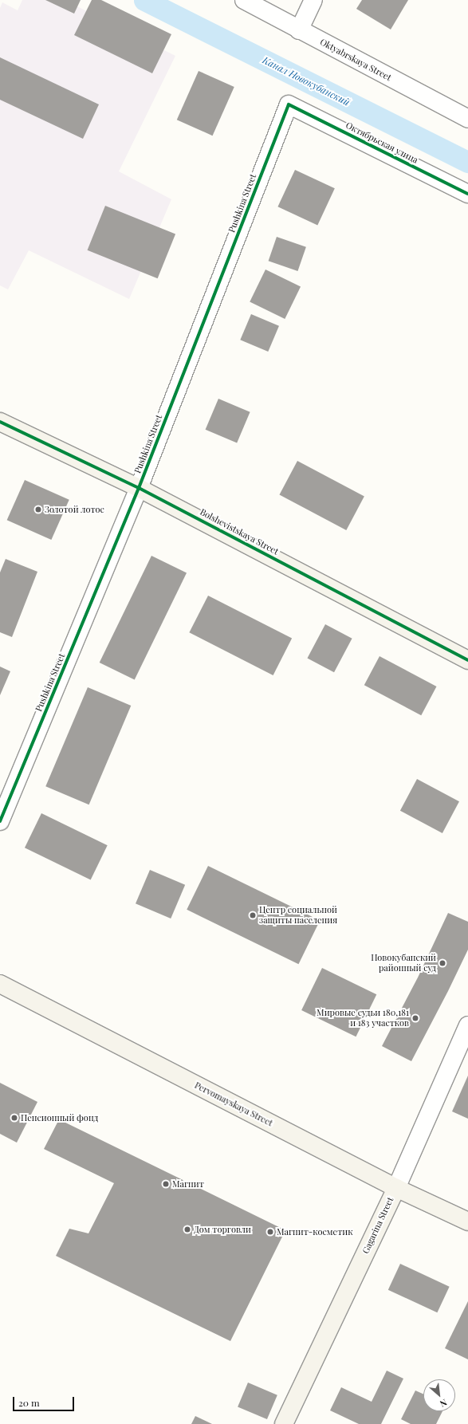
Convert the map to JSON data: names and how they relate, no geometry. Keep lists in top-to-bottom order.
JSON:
{
  "streets": {
    "street": [
      "Oktyabrskaya Street",
      "Октябрьская улица",
      "Pushkina Street",
      "Bolshevistskaya Street",
      "Pervomayskaya Street",
      "Gagarina Street"
    ]
  },
  "crossings": [
    ["Октябрьская улица", "Pushkina Street"],
    ["Pushkina Street", "Bolshevistskaya Street"],
    ["Pervomayskaya Street", "Gagarina Street"]
  ],
  "water": ["Канал Новокубанский"],
  "places": [
    "Золотой лотос",
    "Центр социальной защиты населения",
    "Новокубанский районный суд",
    "Мировые судьи 180,181 и 183 участков",
    "Пенсионный фонд",
    "Магнит",
    "Дом торговли",
    "Магнит-косметик"
  ],
  "scale_bar": "20 m",
  "north": "bottom right"
}
